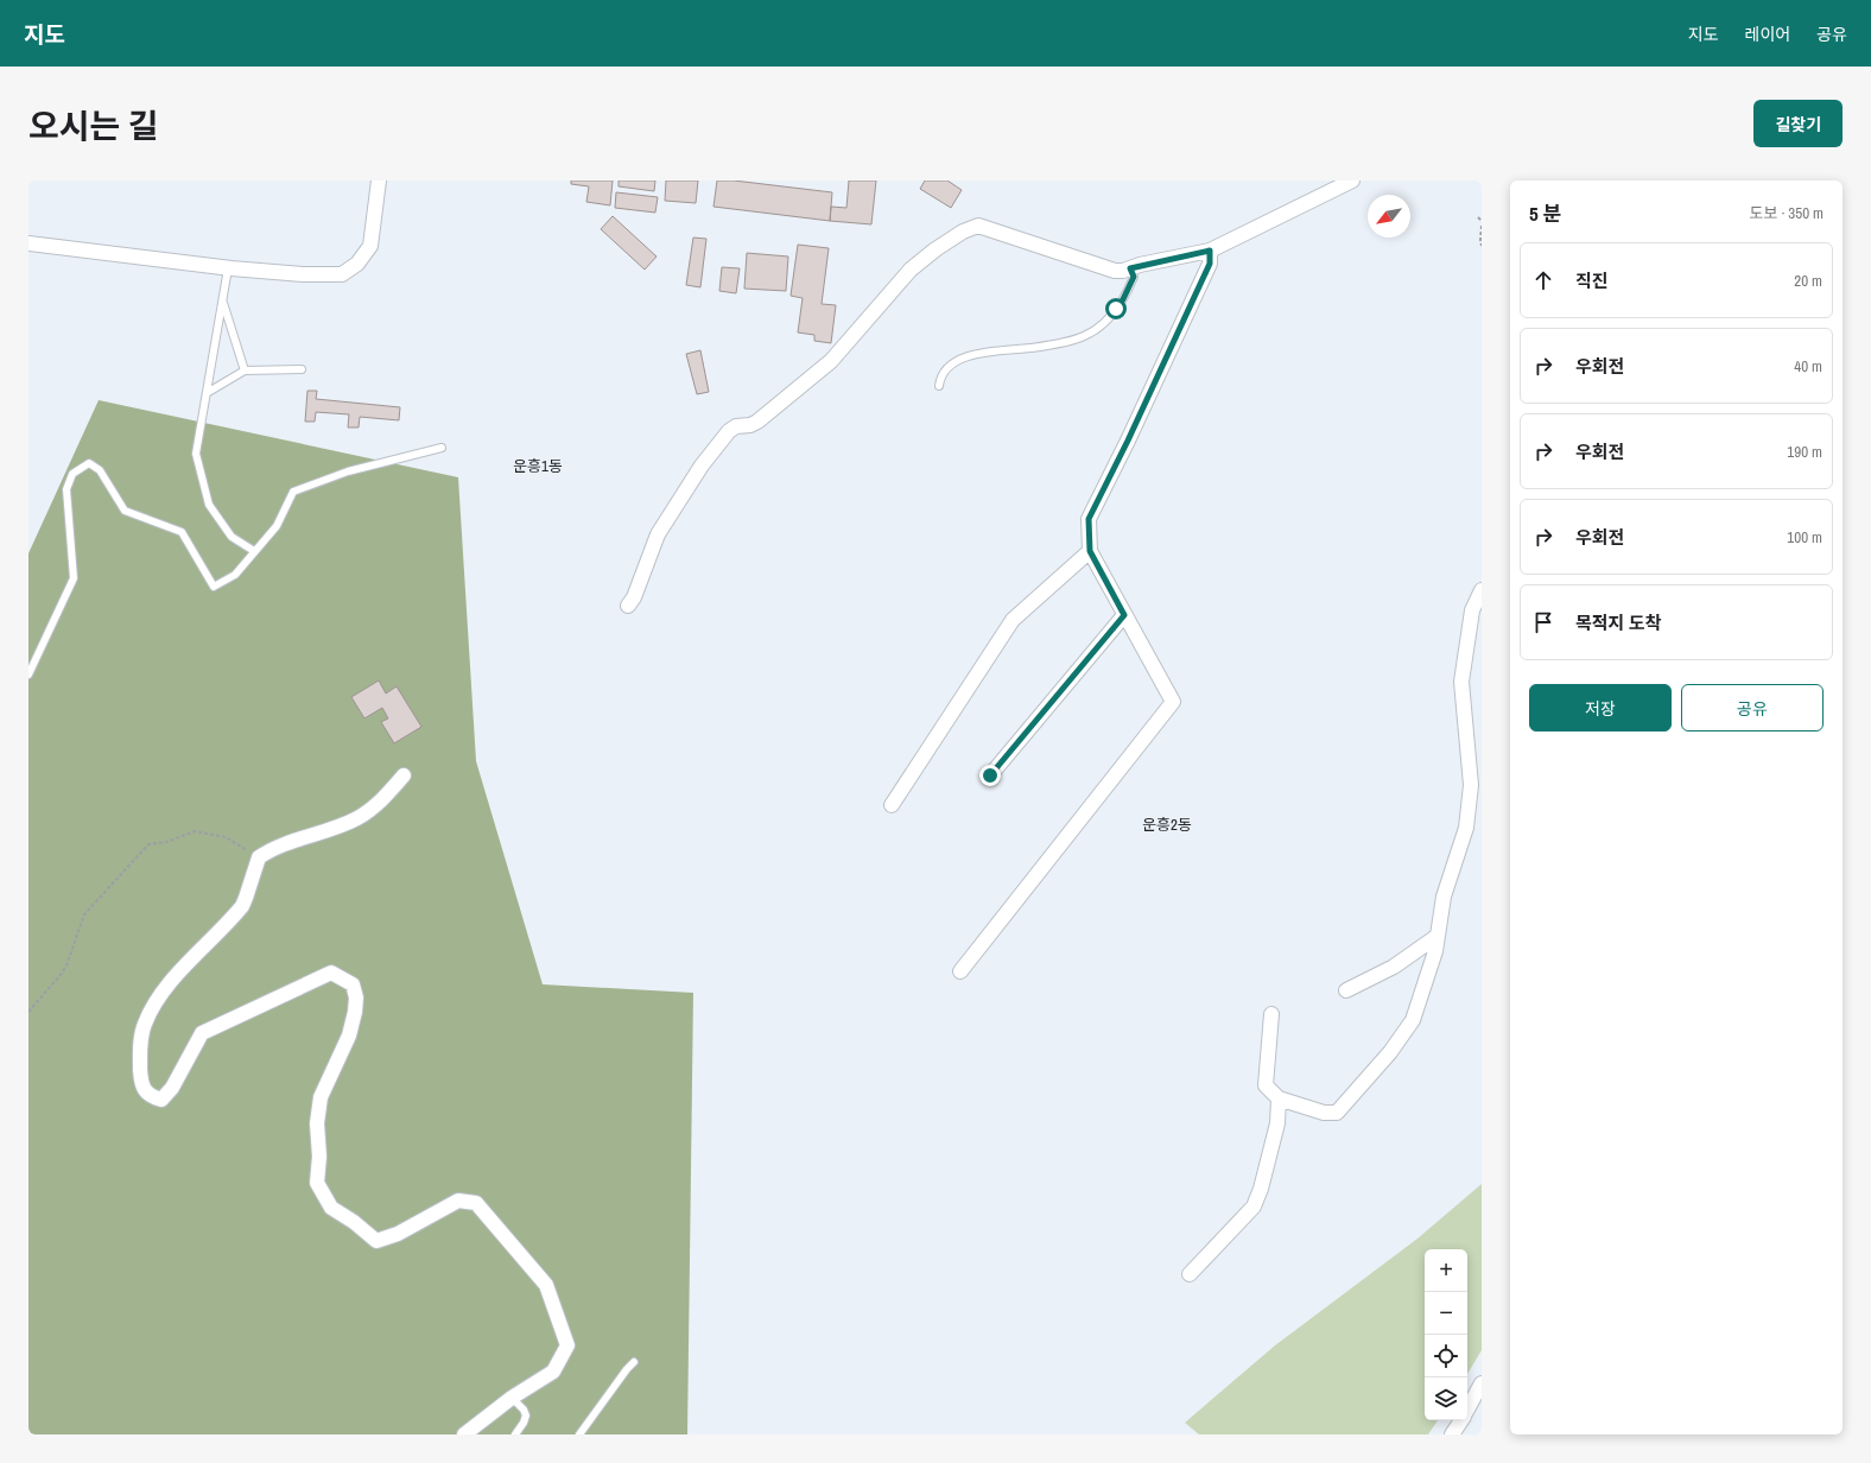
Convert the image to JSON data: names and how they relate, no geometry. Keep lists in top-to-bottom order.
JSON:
{
  "districts": ["운흥1동", "운흥2동"],
  "north": "bottom left",
  "page": {
    "header": "지도",
    "nav": ["지도", "레이어", "공유"],
    "title": "오시는 길",
    "buttons": [
      "길찾기",
      ["저장", "공유"]
    ],
    "heading": ["5 분", "도보 · 350 m"],
    "list": [
      ["직진", "20 m"],
      ["우회전", "40 m"],
      ["우회전", "190 m"],
      ["우회전", "100 m"],
      "목적지 도착"
    ],
    "map_buttons": ["+", "−"]
  }
}
